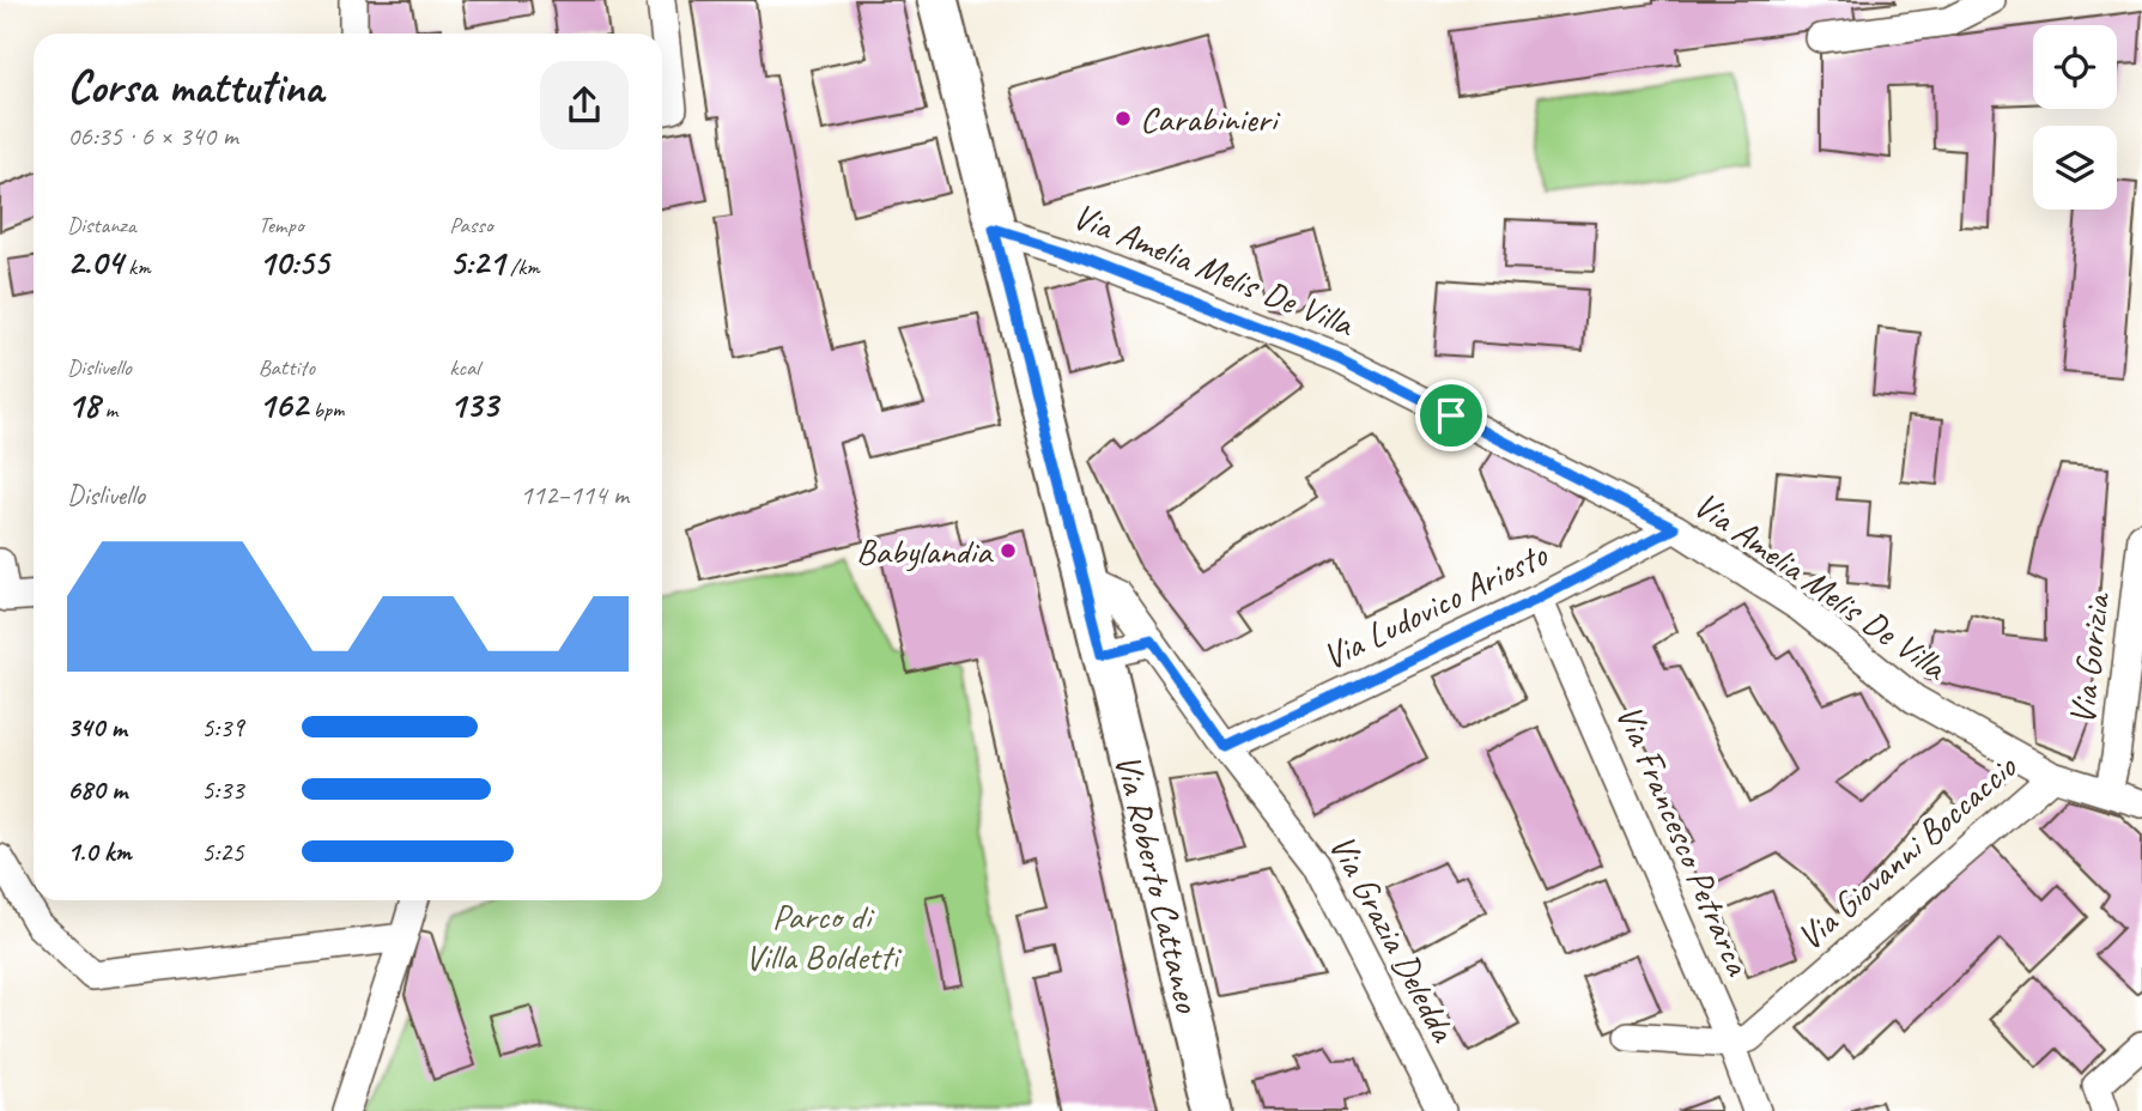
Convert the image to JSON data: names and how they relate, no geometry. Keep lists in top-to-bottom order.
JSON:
{
  "streets": {
    "main road": ["Via Roberto Cattaneo"],
    "street": [
      "Via Amelia Melis De Villa",
      "Via Ludovico Ariosto",
      "Via Gorizia",
      "Via Francesco Petrarca",
      "Via Giovanni Boccaccio",
      "Via Grazia Deledda"
    ]
  },
  "crossings": [
    ["Via Amelia Melis De Villa", "Via Ludovico Ariosto"],
    ["Via Amelia Melis De Villa", "Via Gorizia"],
    ["Via Amelia Melis De Villa", "Via Giovanni Boccaccio"],
    ["Via Amelia Melis De Villa", "Via Roberto Cattaneo"],
    ["Via Ludovico Ariosto", "Via Francesco Petrarca"],
    ["Via Ludovico Ariosto", "Via Grazia Deledda"],
    ["Via Francesco Petrarca", "Via Giovanni Boccaccio"],
    ["Via Roberto Cattaneo", "Via Grazia Deledda"]
  ],
  "parks": ["Parco di Villa Boldetti"],
  "places": ["Carabinieri", "Babylandia"],
  "page": {
    "heading": ["Corsa mattutina", "06:35 · 6 × 340 m"],
    "stats": [
      ["Distanza", "2.04 km"],
      ["Tempo", "10:55"],
      ["Passo", "5:21 /km"],
      ["Dislivello", "18 m"],
      ["Battito", "162 bpm"],
      ["kcal", "133"]
    ],
    "chart": ["Dislivello", "112–114 m"],
    "list": [
      {
        "name": "340 m",
        "note": "5:39"
      },
      {
        "name": "680 m",
        "note": "5:33"
      },
      {
        "name": "1.0 km",
        "note": "5:25"
      }
    ]
  }
}
